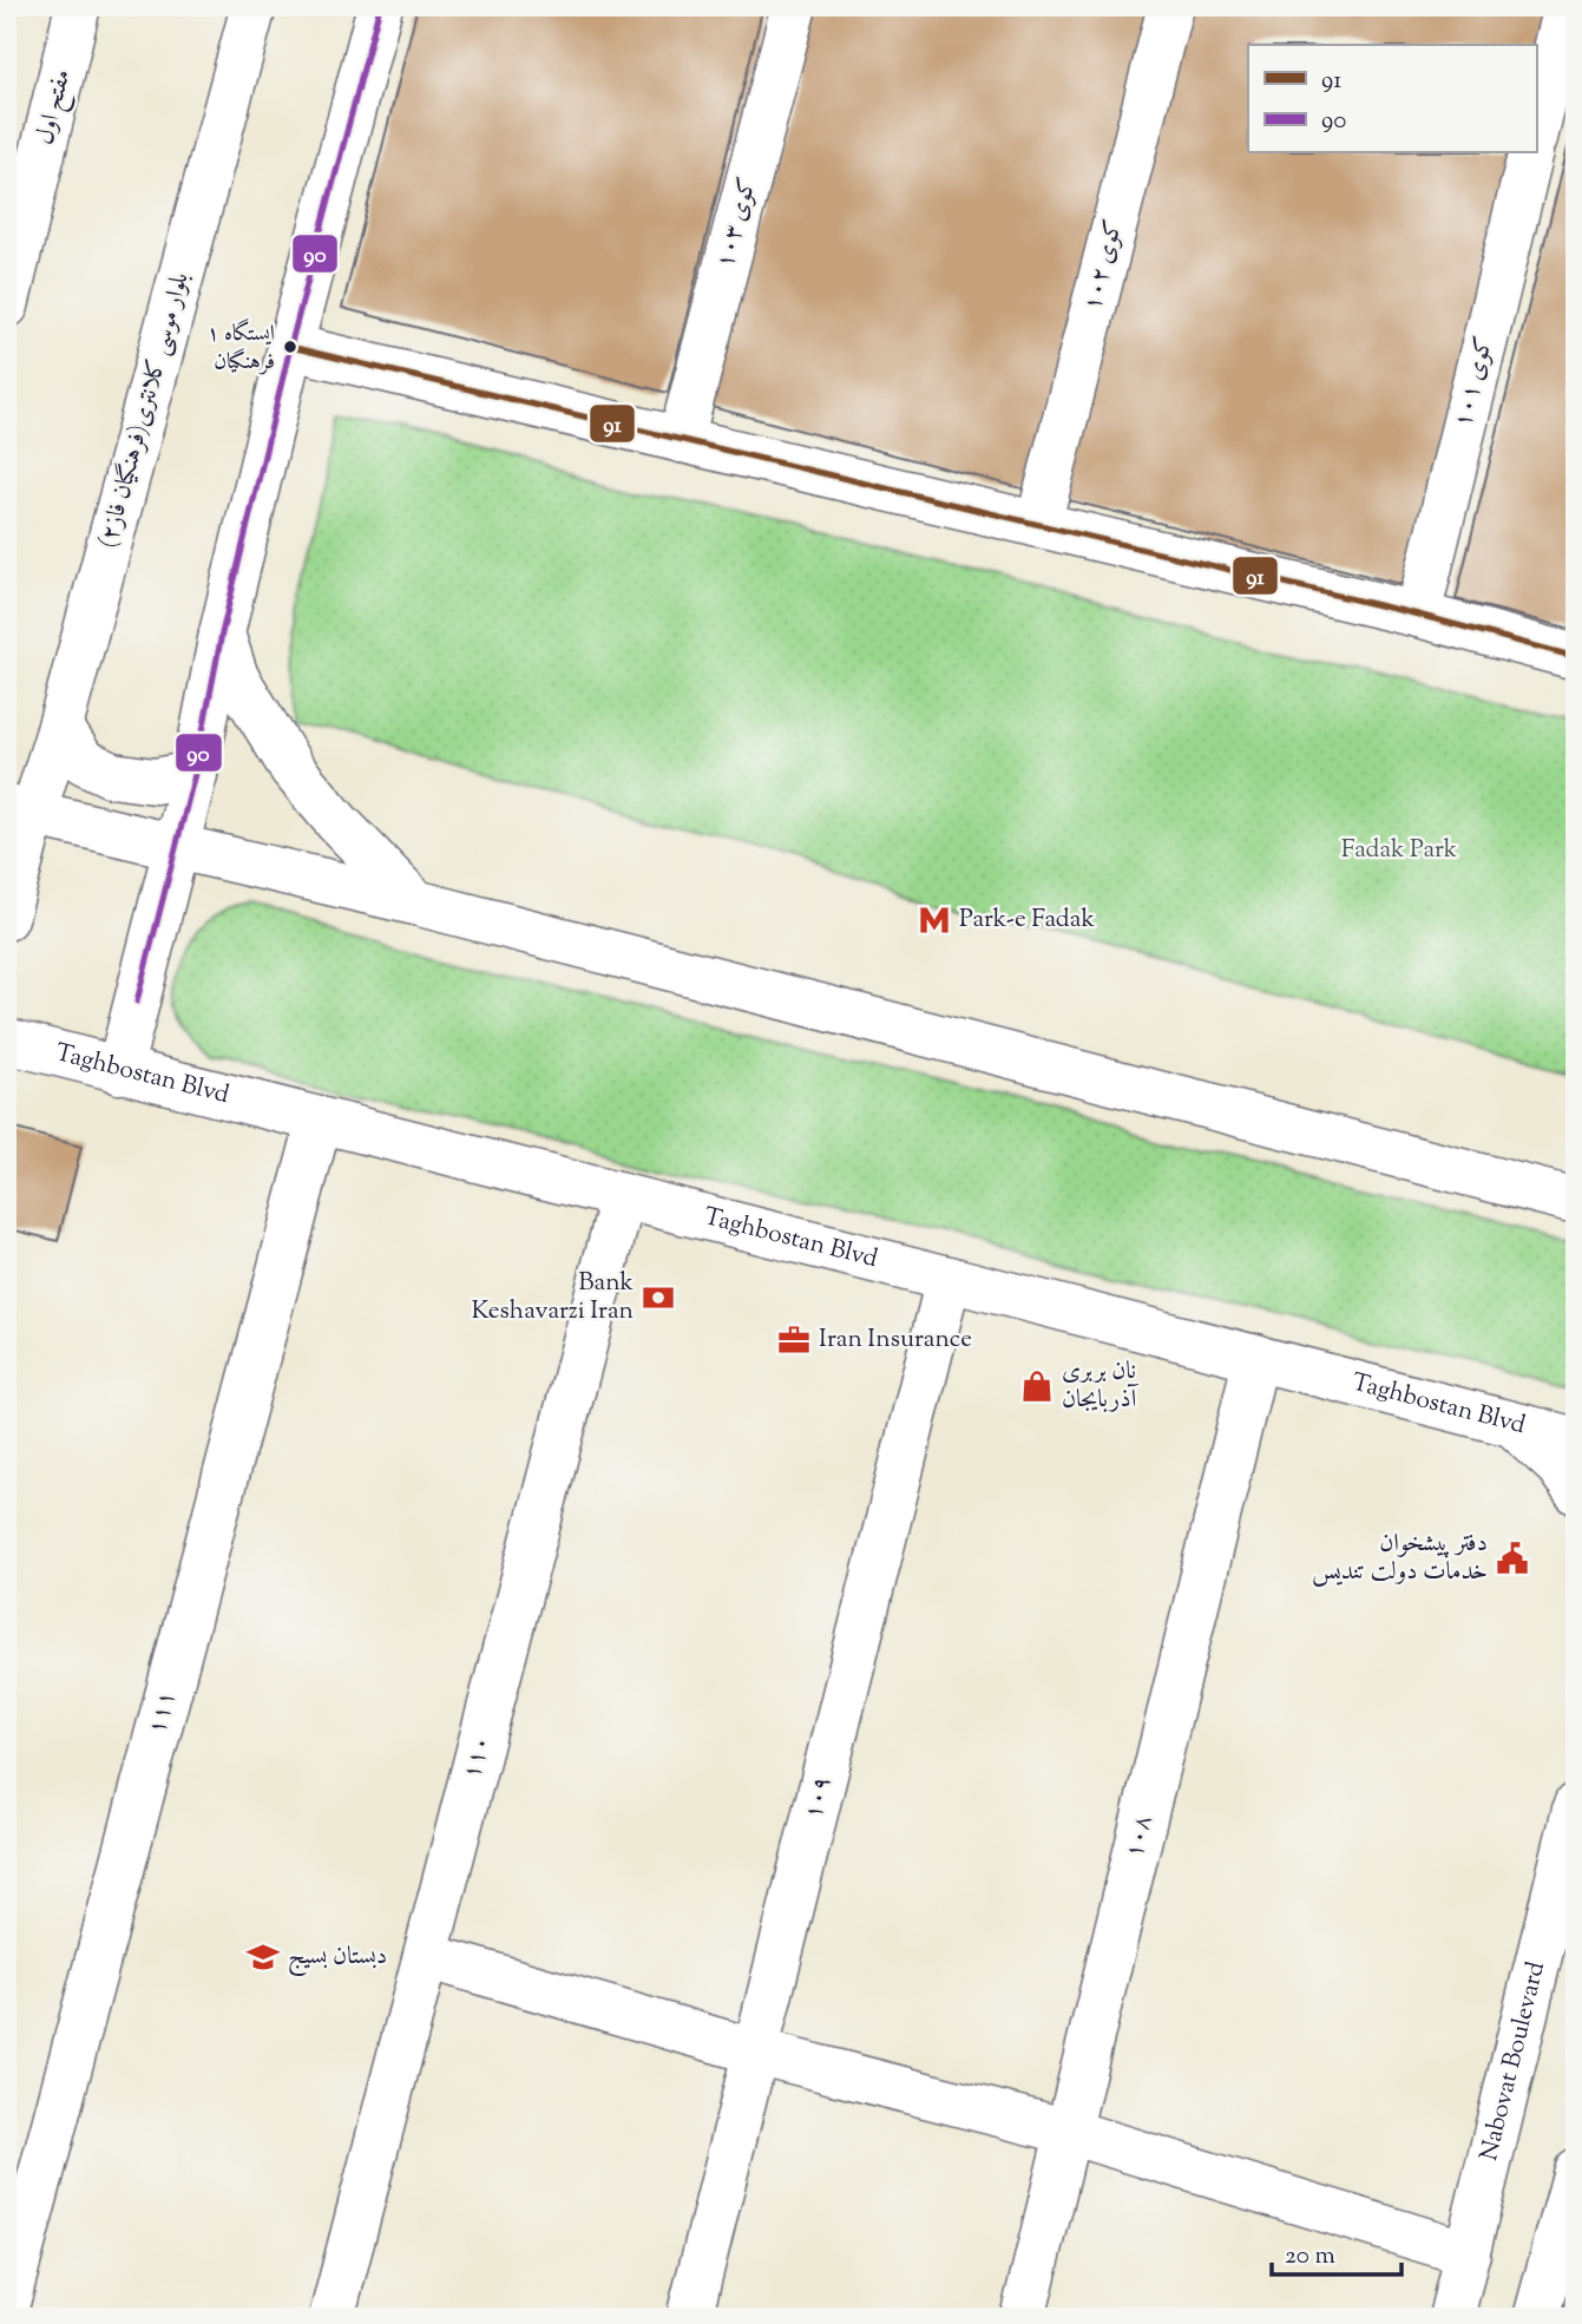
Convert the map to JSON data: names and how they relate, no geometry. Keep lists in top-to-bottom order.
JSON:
{
  "streets": {
    "street": [
      "مفتح اول",
      "کوی ۱۰۳",
      "کوی ۱۰۲",
      "کوی ۱۰۱",
      "بلوار موسی کلانتری(فرهنگیان فاز۲)",
      "Taghbostan Blvd",
      "۱۱۱",
      "۱۱۰",
      "۱۰۹",
      "۱۰۸",
      "Nabovat Boulevard"
    ]
  },
  "crossings": [
    ["Taghbostan Blvd", "۱۱۱"],
    ["Taghbostan Blvd", "۱۱۰"],
    ["Taghbostan Blvd", "۱۰۹"],
    ["Taghbostan Blvd", "۱۰۸"]
  ],
  "parks": ["Fadak Park"],
  "places": {
    "other": ["ایستگاه ۱ فرهنگیان"],
    "metro station": ["Park-e Fadak"],
    "bank": ["Bank Keshavarzi Iran"],
    "office": ["Iran Insurance"],
    "shop": ["نان بربری آذربایجان"],
    "public building": ["دفتر پیشخوان خدمات دولت تندیس"],
    "school or university": ["دبستان بسیج"]
  },
  "lines": ["transit line 90", "transit line 91"],
  "legend": ["91", "90"],
  "scale_bar": "20 m"
}
